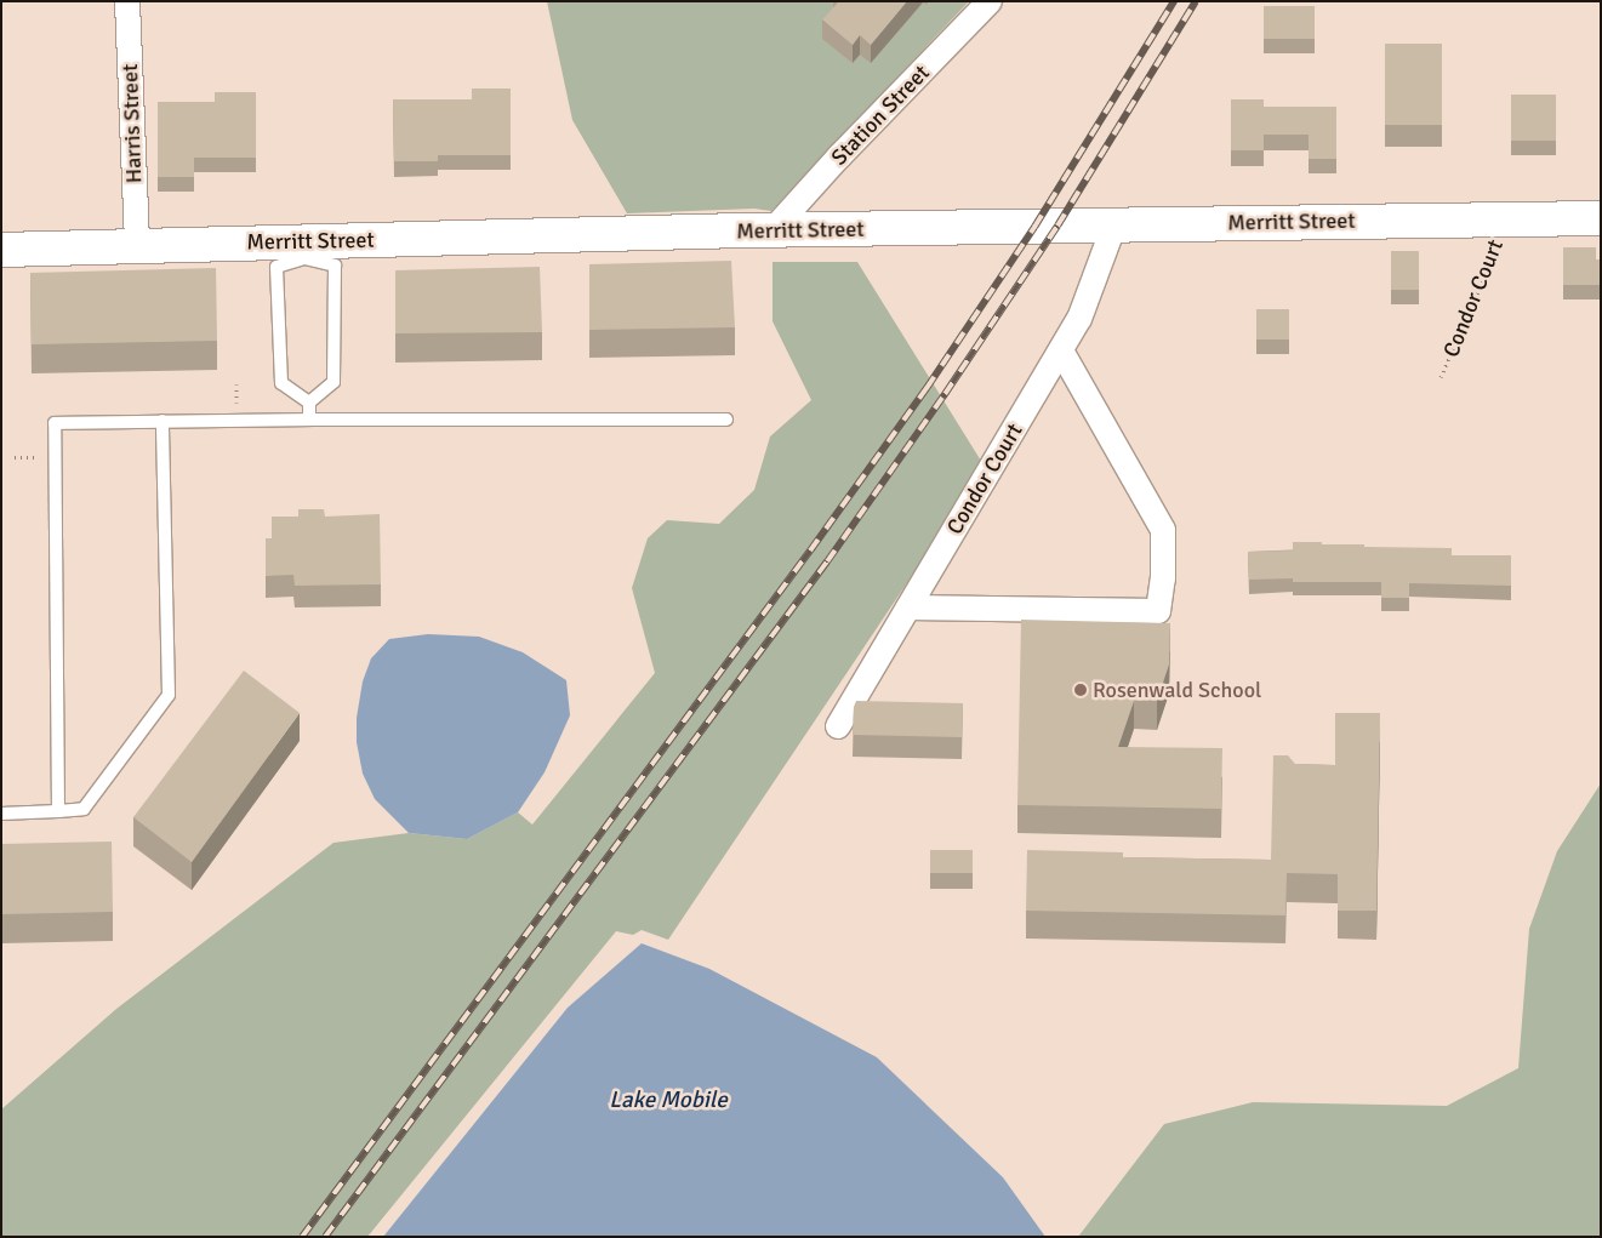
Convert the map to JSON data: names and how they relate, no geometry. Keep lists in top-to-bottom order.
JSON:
{
  "streets": {
    "street": [
      "Station Street",
      "Harris Street",
      "Merritt Street",
      "Condor Court"
    ]
  },
  "crossings": [
    ["Station Street", "Merritt Street"],
    ["Harris Street", "Merritt Street"],
    ["Merritt Street", "Condor Court"]
  ],
  "water": ["Lake Mobile"],
  "places": ["Rosenwald School"]
}
